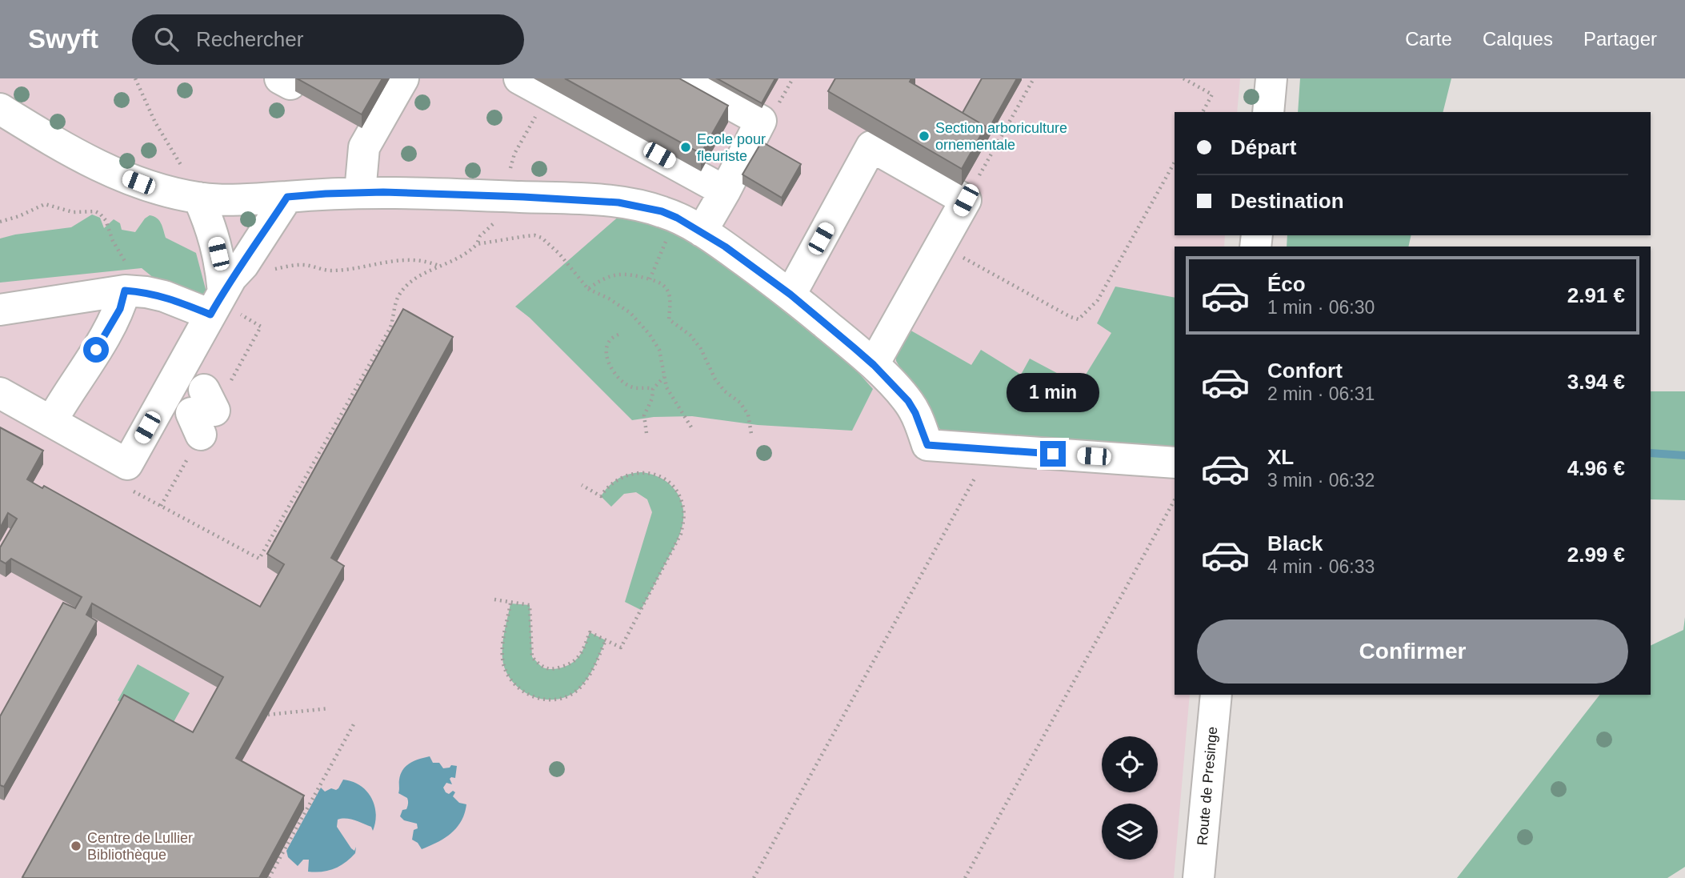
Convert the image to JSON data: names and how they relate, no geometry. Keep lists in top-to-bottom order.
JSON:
{
  "streets": {
    "street": ["Route de Presinge"]
  },
  "places": ["Section arboriculture ornementale", "Ecole pour fleuriste", "Centre de Lullier Bibliothèque"],
  "page": {
    "header": "Swyft",
    "search": "Rechercher",
    "nav": ["Carte", "Calques", "Partager"],
    "banner": ["Départ", "Destination"],
    "list": [
      {
        "name": "Éco",
        "note": "1 min · 06:30",
        "value": "2.91 €"
      },
      {
        "name": "Confort",
        "note": "2 min · 06:31",
        "value": "3.94 €"
      },
      {
        "name": "XL",
        "note": "3 min · 06:32",
        "value": "4.96 €"
      },
      {
        "name": "Black",
        "note": "4 min · 06:33",
        "value": "2.99 €"
      }
    ],
    "bubble": "1 min",
    "buttons": "Confirmer"
  }
}
